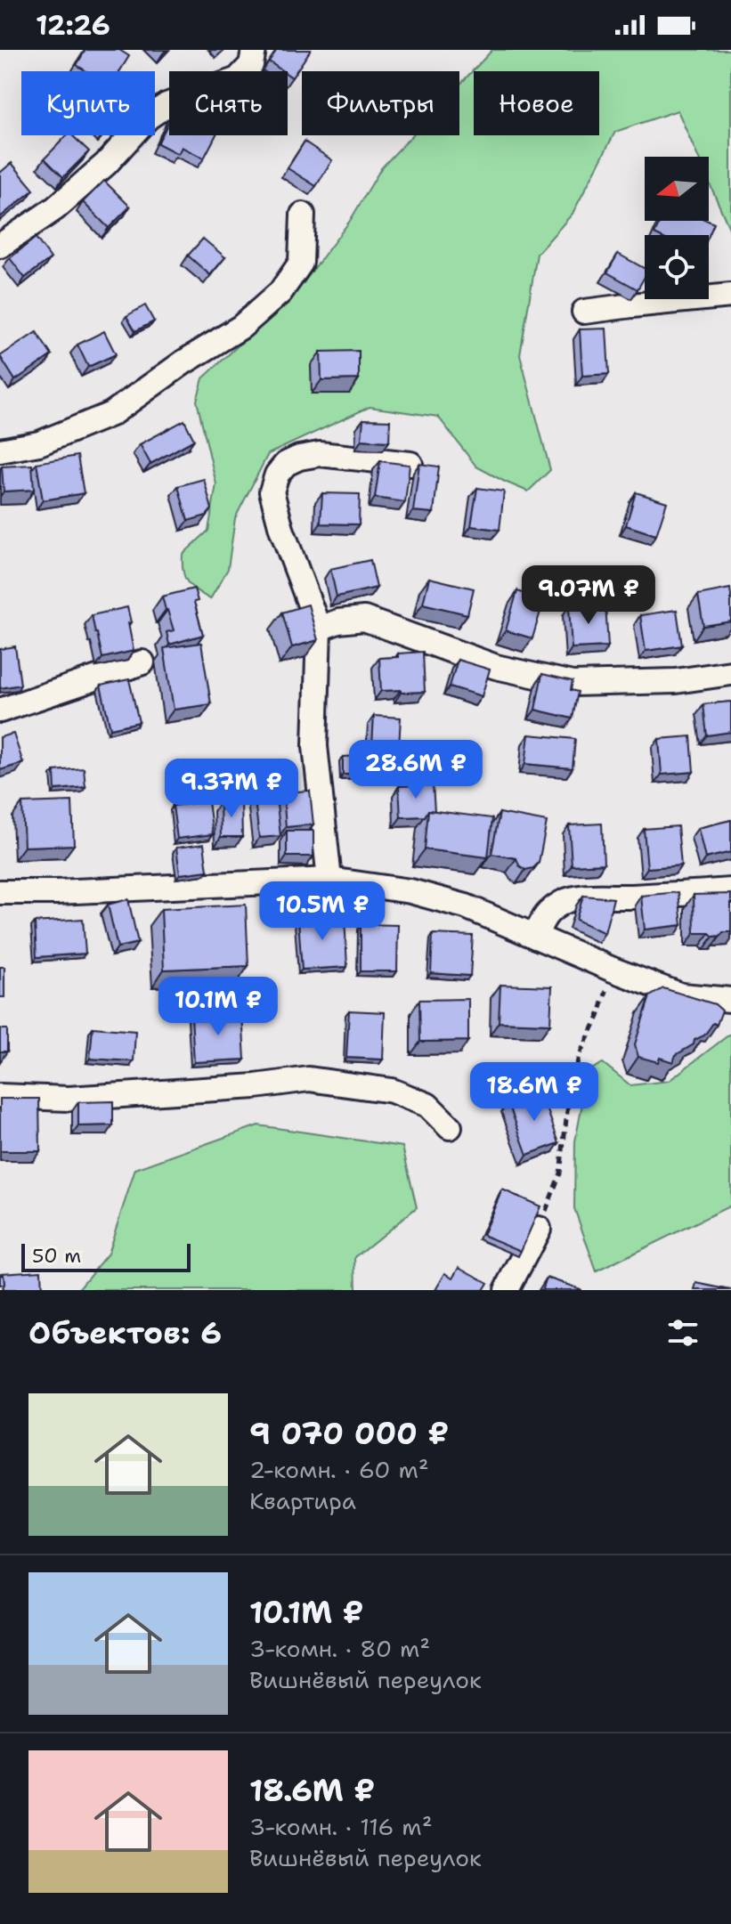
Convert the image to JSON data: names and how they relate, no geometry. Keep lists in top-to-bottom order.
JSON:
{
  "scale_bar": "50 m",
  "north": "left",
  "page": {
    "status": "12:26",
    "chip": [
      "Купить",
      "Снять",
      "Фильтры",
      "Новое"
    ],
    "price": [
      "9.07M ₽",
      "28.6M ₽",
      "9.37M ₽",
      "10.5M ₽",
      "10.1M ₽",
      "18.6M ₽"
    ],
    "scale": "50 m",
    "heading": "Объектов: 6",
    "list": [
      {
        "name": "9 070 000 ₽",
        "note": "2-комн. · 60 m² · Квартира"
      },
      {
        "name": "10.1M ₽",
        "note": "3-комн. · 80 m² · Вишнёвый переулок"
      },
      {
        "name": "18.6M ₽",
        "note": "3-комн. · 116 m² · Вишнёвый переулок"
      }
    ]
  }
}
